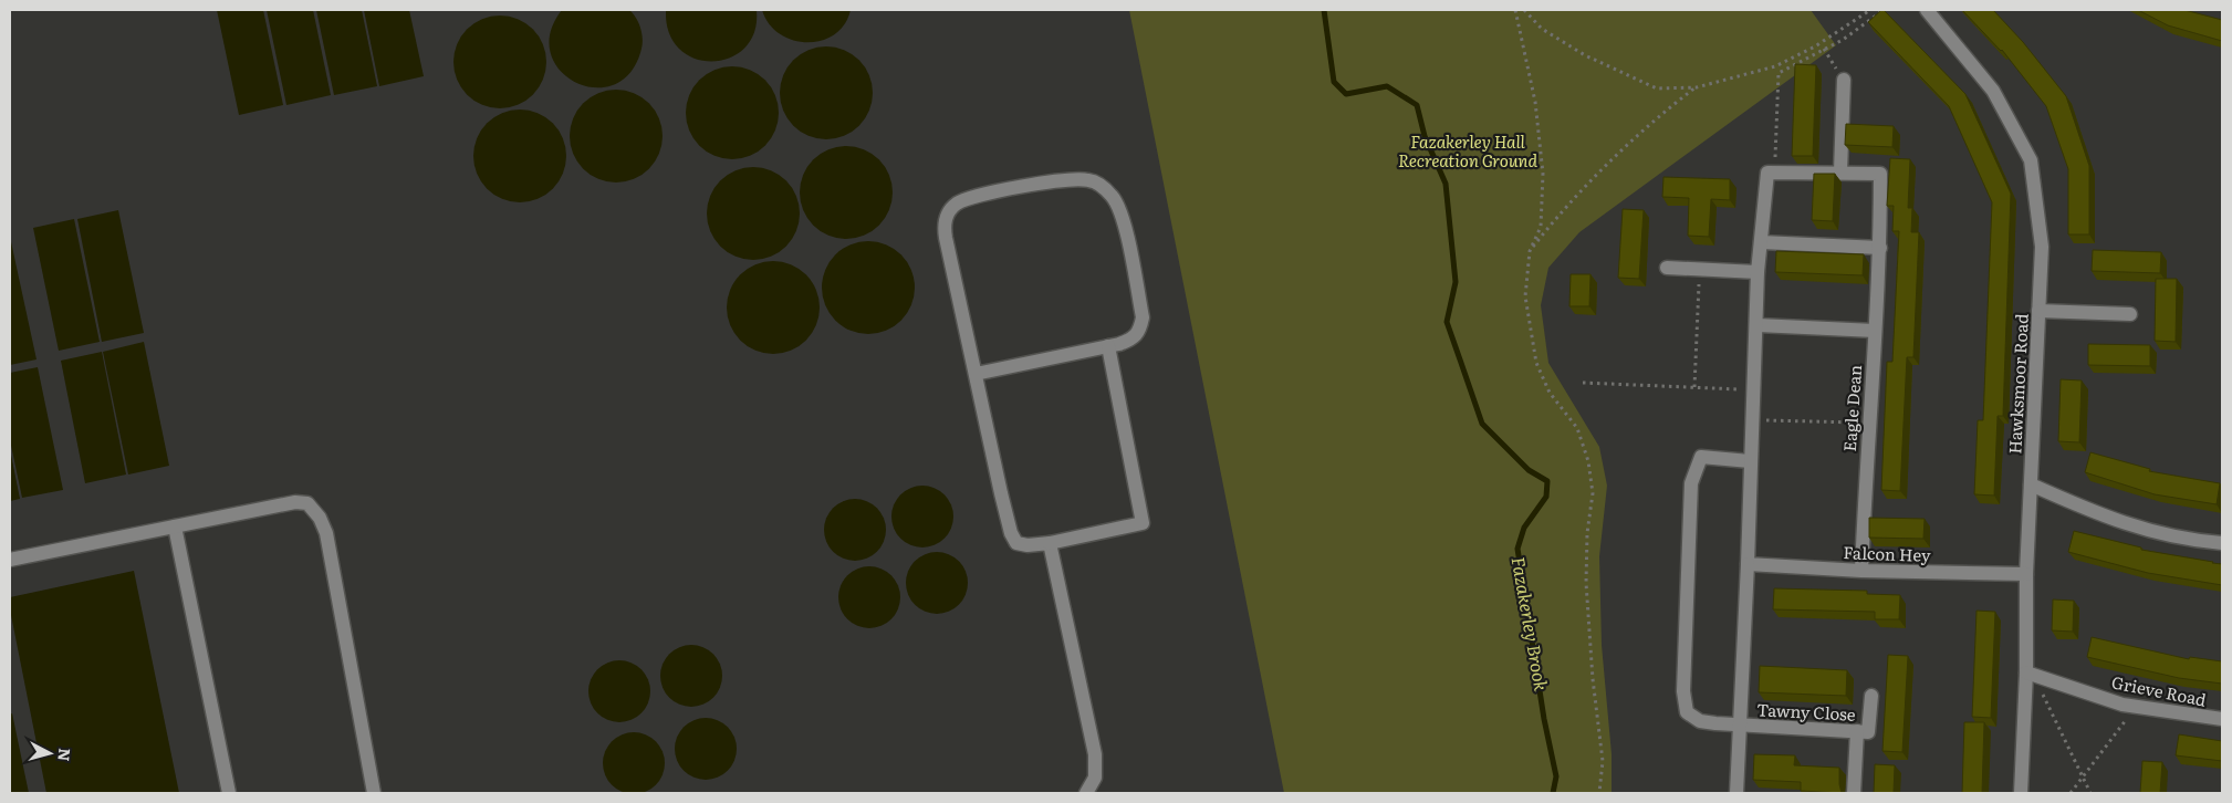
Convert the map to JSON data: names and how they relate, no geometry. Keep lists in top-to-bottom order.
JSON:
{
  "streets": {
    "street": [
      "Hawksmoor Road",
      "Eagle Dean",
      "Falcon Hey",
      "Grieve Road",
      "Tawny Close"
    ]
  },
  "crossings": [
    ["Hawksmoor Road", "Falcon Hey"],
    ["Hawksmoor Road", "Grieve Road"],
    ["Eagle Dean", "Falcon Hey"]
  ],
  "water": ["Fazakerley Brook"],
  "parks": ["Fazakerley Hall Recreation Ground"],
  "north": "right"
}
